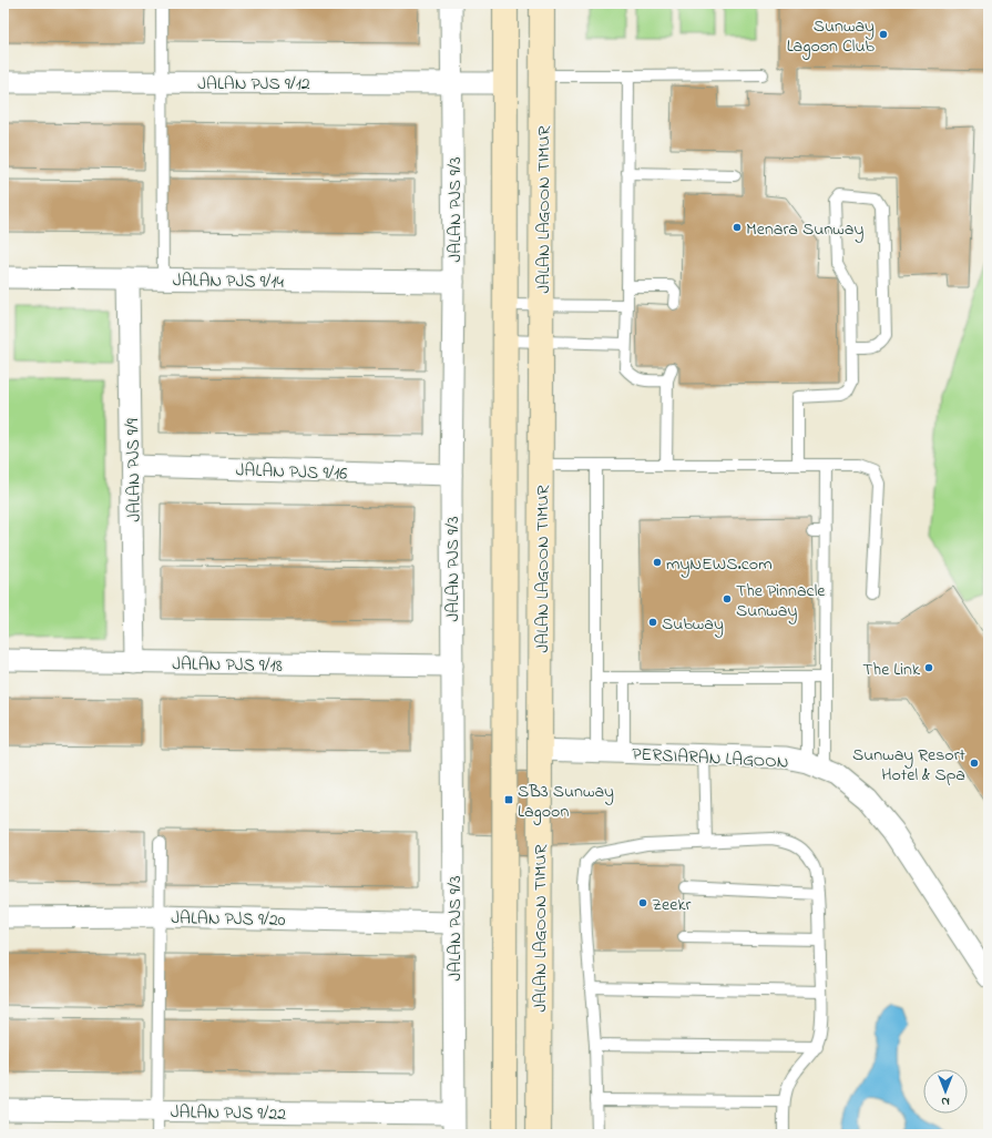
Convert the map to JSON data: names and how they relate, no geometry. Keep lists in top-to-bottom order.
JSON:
{
  "streets": {
    "main road": ["JALAN LAGOON TIMUR"],
    "street": [
      "JALAN PJS 9/12",
      "JALAN PJS 9/3",
      "JALAN PJS 9/14",
      "JALAN PJS 9/9",
      "JALAN PJS 9/16",
      "JALAN PJS 9/18",
      "PERSIARAN LAGOON",
      "JALAN PJS 9/20",
      "JALAN PJS 9/22"
    ]
  },
  "crossings": [
    ["JALAN PJS 9/12", "JALAN PJS 9/3"],
    ["JALAN PJS 9/12", "JALAN LAGOON TIMUR"],
    ["JALAN PJS 9/3", "JALAN PJS 9/14"],
    ["JALAN PJS 9/3", "JALAN PJS 9/16"],
    ["JALAN PJS 9/3", "JALAN PJS 9/18"],
    ["JALAN PJS 9/3", "JALAN PJS 9/20"],
    ["JALAN PJS 9/3", "JALAN PJS 9/22"],
    ["JALAN LAGOON TIMUR", "PERSIARAN LAGOON"],
    ["JALAN PJS 9/14", "JALAN PJS 9/9"],
    ["JALAN PJS 9/9", "JALAN PJS 9/16"],
    ["JALAN PJS 9/9", "JALAN PJS 9/18"]
  ],
  "places": {
    "other": [
      "Sunway Lagoon Club",
      "Menara Sunway",
      "myNEWS.com",
      "The Pinnacle Sunway",
      "Subway",
      "The Link",
      "Sunway Resort Hotel & Spa",
      "Zeekr"
    ],
    "transit": ["SB3 Sunway Lagoon"]
  },
  "north": "bottom"
}
